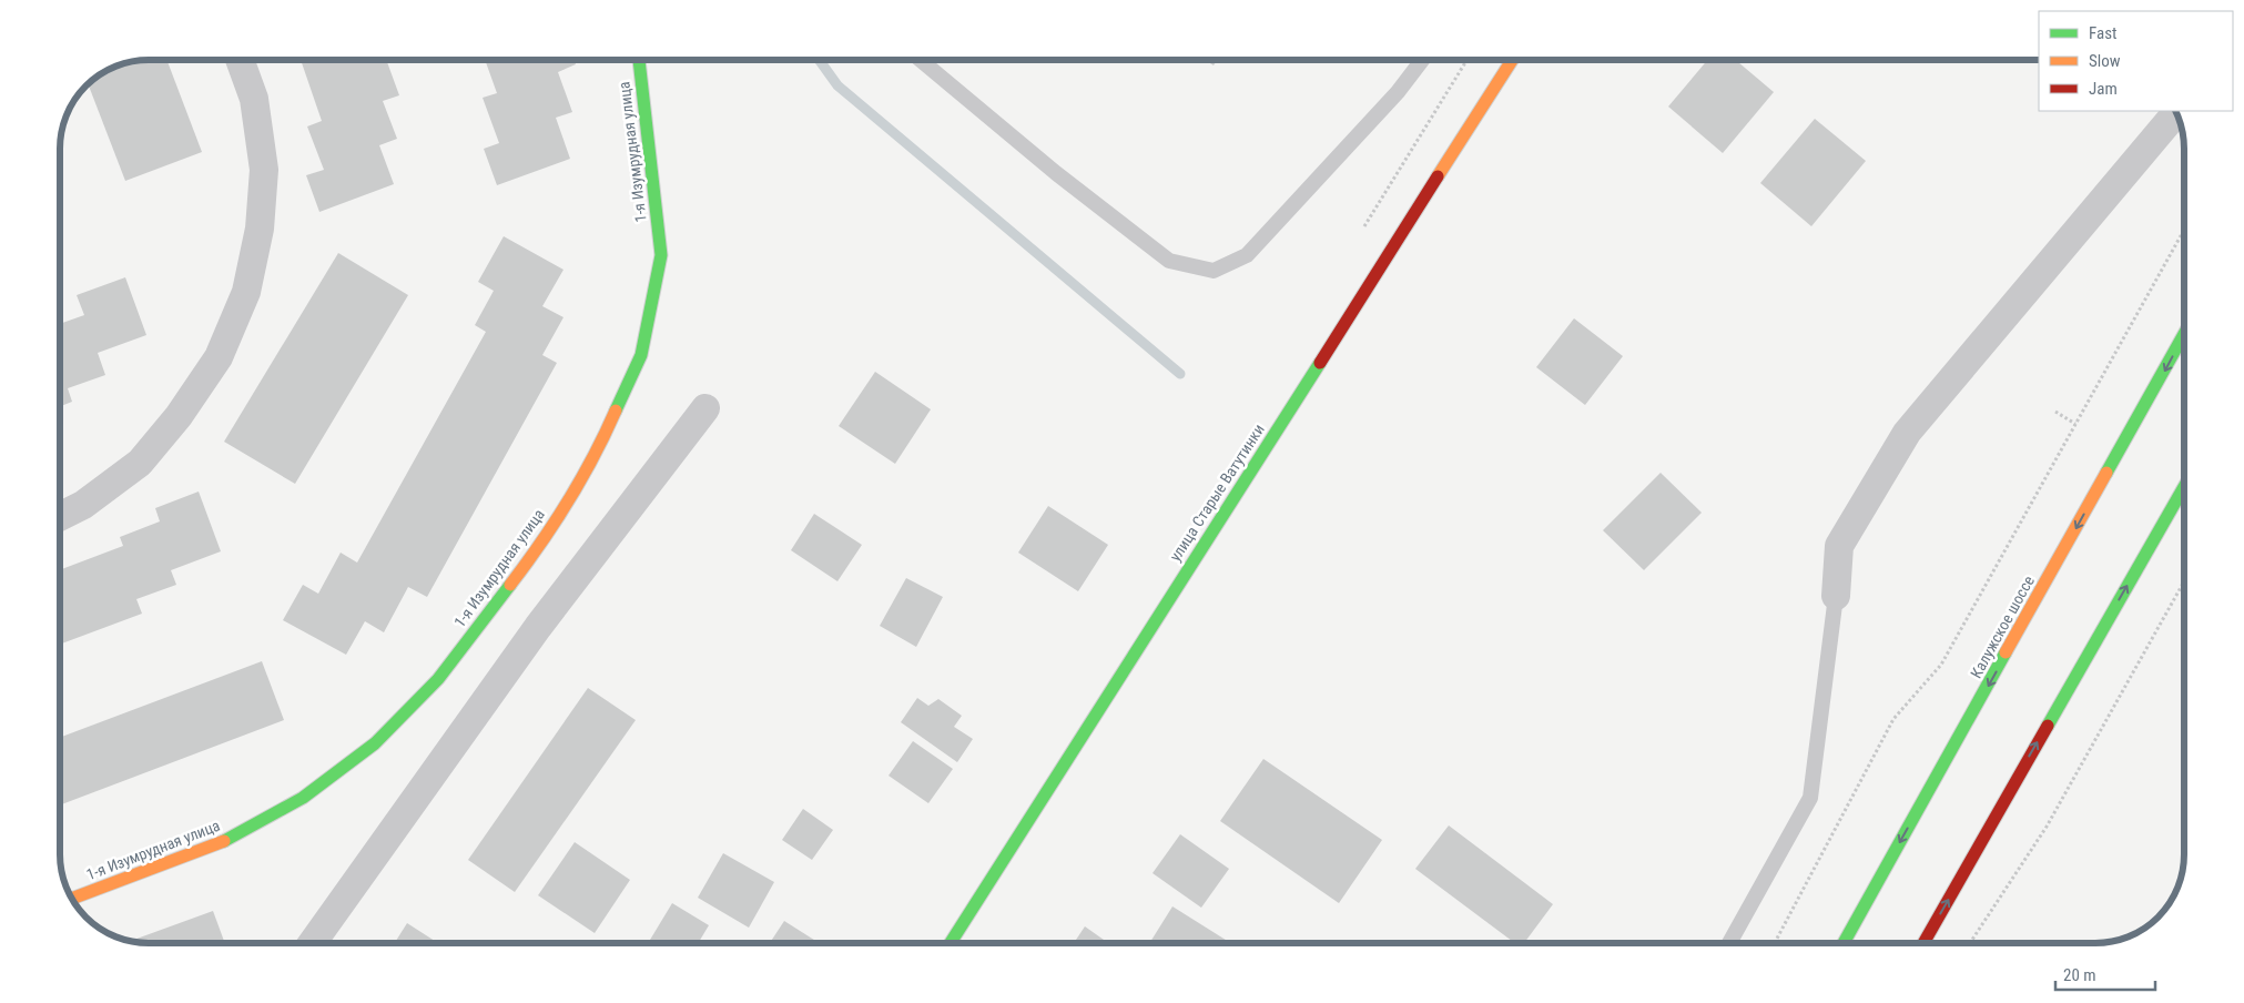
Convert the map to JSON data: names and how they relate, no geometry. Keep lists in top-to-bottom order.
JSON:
{
  "streets": {
    "main road": ["1-я Изумрудная улица", "улица Старые Ватутинки", "Калужское шоссе"]
  },
  "legend": ["Fast", "Slow", "Jam"],
  "scale_bar": "20 m"
}
